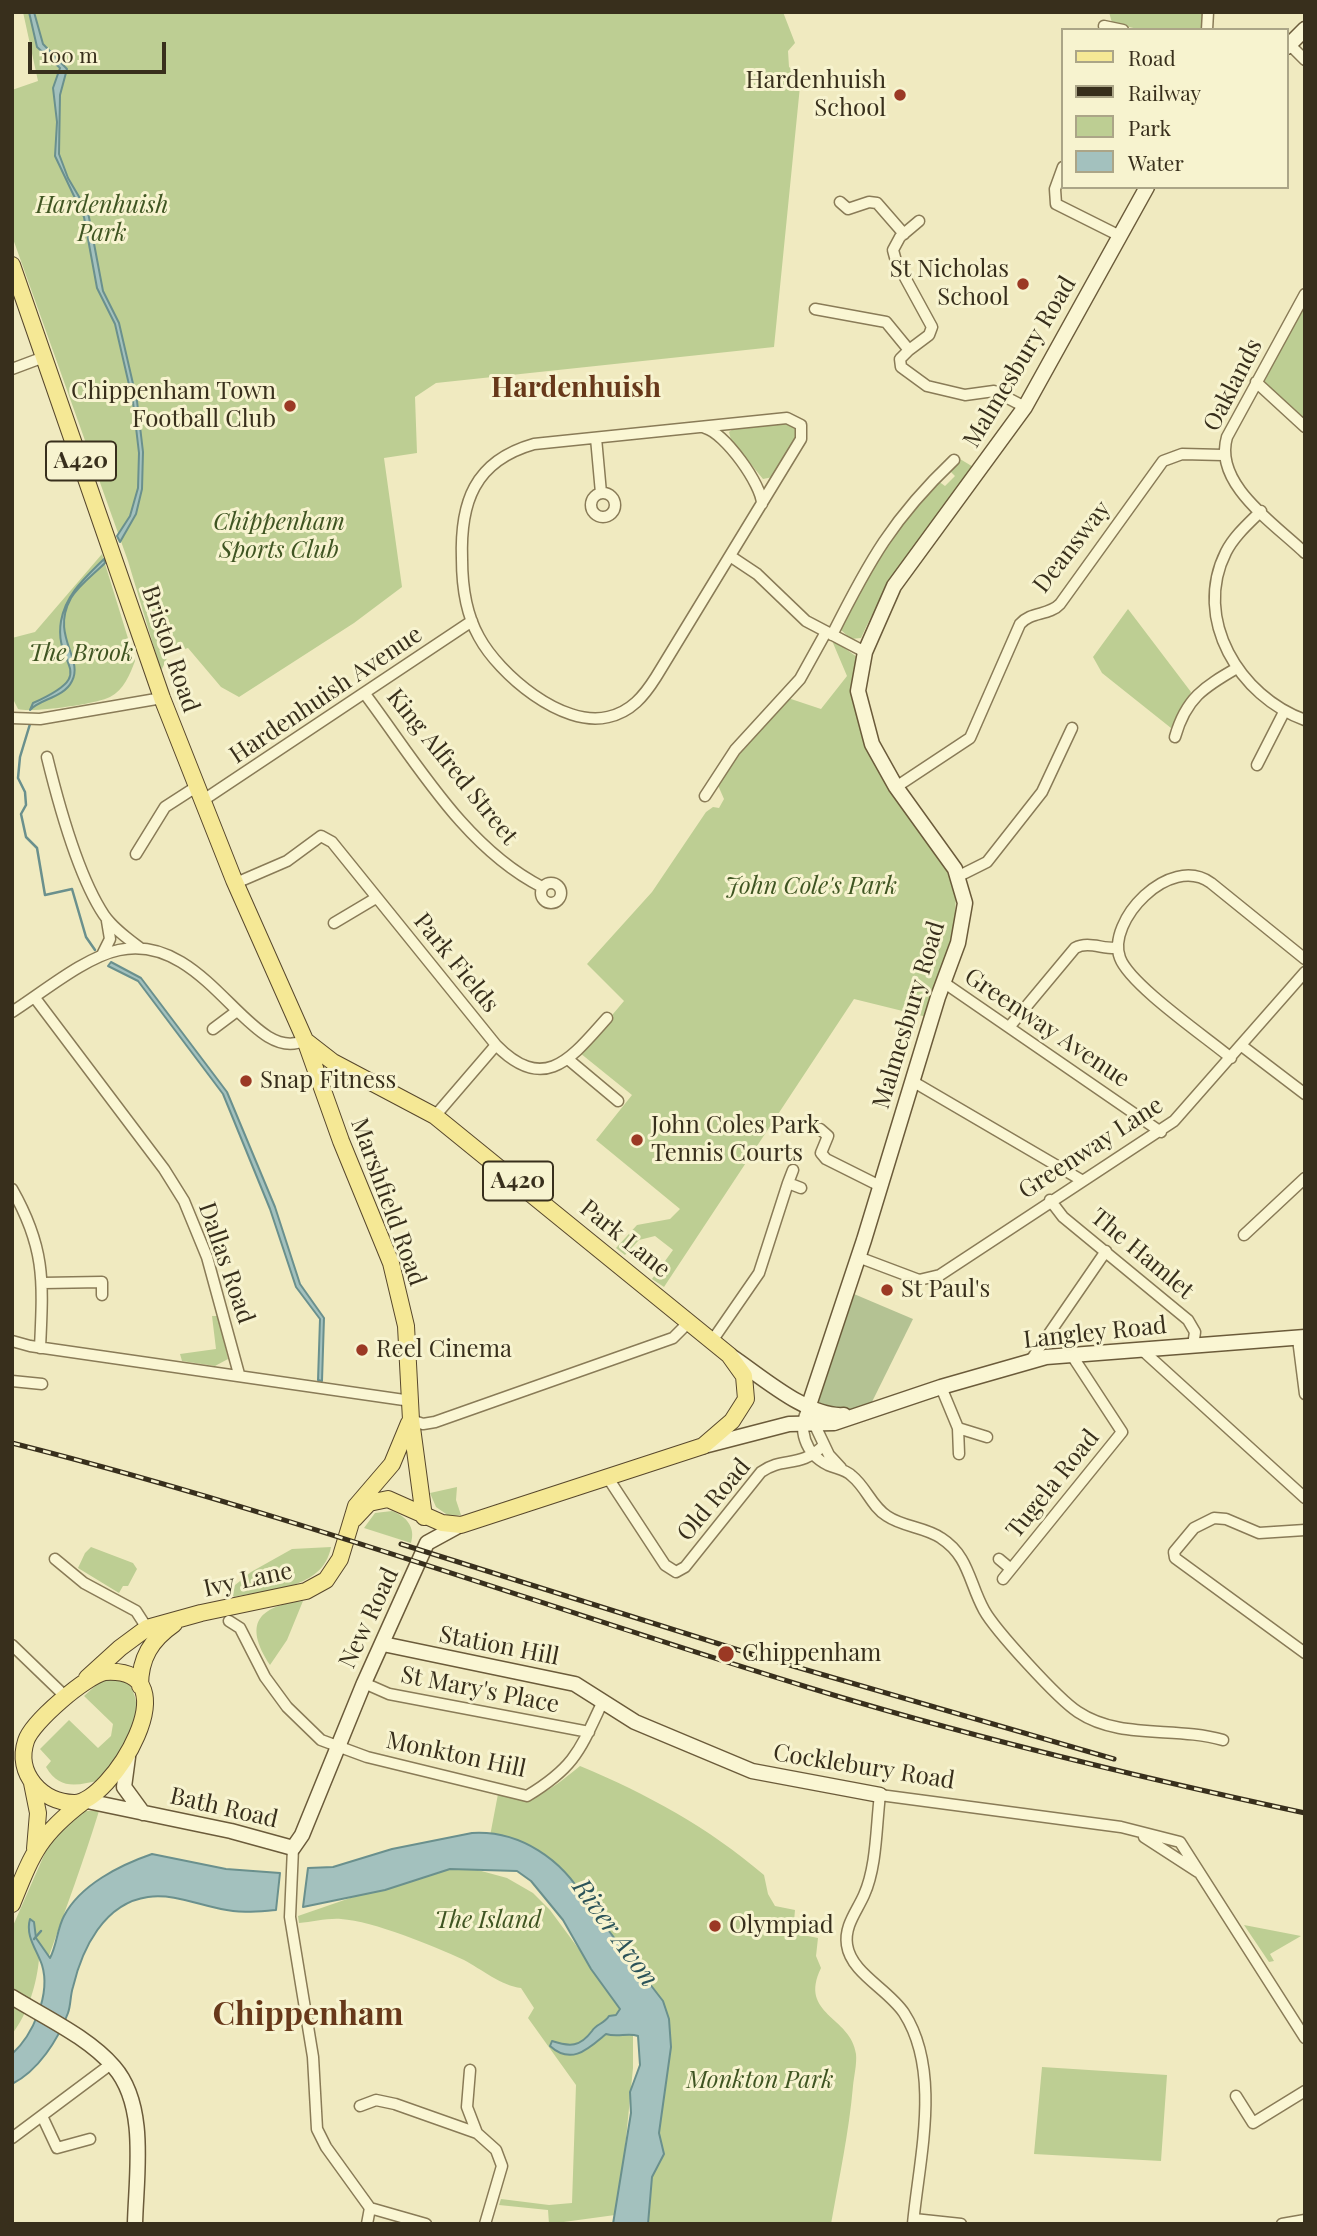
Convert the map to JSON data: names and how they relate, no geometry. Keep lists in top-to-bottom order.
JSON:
{
  "streets": {
    "main road": [
      "Malmesbury Road",
      "A420",
      "Bristol Road",
      "Marshfield Road",
      "Park Lane",
      "Langley Road",
      "Ivy Lane",
      "New Road",
      "Station Hill",
      "Cocklebury Road",
      "Bath Road"
    ],
    "street": [
      "Oaklands",
      "Deansway",
      "Hardenhuish Avenue",
      "King Alfred Street",
      "Park Fields",
      "Greenway Avenue",
      "Greenway Lane",
      "The Hamlet",
      "Dallas Road",
      "Tugela Road",
      "Old Road",
      "St Mary's Place",
      "Monkton Hill"
    ]
  },
  "crossings": [
    ["Malmesbury Road", "Deansway"],
    ["Malmesbury Road", "Greenway Avenue"],
    ["Malmesbury Road", "Greenway Lane"],
    ["Malmesbury Road", "Park Lane"],
    ["Malmesbury Road", "Langley Road"],
    ["Oaklands", "Deansway"],
    ["A420", "Marshfield Road"],
    ["A420", "Park Lane"],
    ["A420", "Old Road"],
    ["A420", "Ivy Lane"],
    ["Bristol Road", "Hardenhuish Avenue"],
    ["Bristol Road", "Park Fields"],
    ["Bristol Road", "Marshfield Road"],
    ["Bristol Road", "Park Lane"],
    ["Hardenhuish Avenue", "King Alfred Street"],
    ["Park Fields", "Park Lane"],
    ["Greenway Avenue", "Greenway Lane"],
    ["Greenway Lane", "The Hamlet"],
    ["Marshfield Road", "Park Lane"],
    ["Marshfield Road", "Ivy Lane"],
    ["Marshfield Road", "New Road"],
    ["Park Lane", "Langley Road"],
    ["The Hamlet", "Langley Road"],
    ["Langley Road", "Tugela Road"],
    ["Ivy Lane", "Bath Road"],
    ["New Road", "Station Hill"],
    ["New Road", "St Mary's Place"],
    ["New Road", "Monkton Hill"],
    ["New Road", "Bath Road"],
    ["Station Hill", "Monkton Hill"],
    ["Station Hill", "Cocklebury Road"],
    ["St Mary's Place", "Monkton Hill"],
    ["Monkton Hill", "Cocklebury Road"]
  ],
  "districts": ["Hardenhuish", "Chippenham"],
  "water": ["River Avon"],
  "parks": [
    "Hardenhuish Park",
    "Chippenham Sports Club",
    "The Brook",
    "John Cole's Park",
    "The Island",
    "Monkton Park"
  ],
  "places": [
    "Hardenhuish School",
    "St Nicholas School",
    "Chippenham Town Football Club",
    "Snap Fitness",
    "John Coles Park Tennis Courts",
    "St Paul's",
    "Reel Cinema",
    "Chippenham",
    "Olympiad"
  ],
  "legend": [
    "Road",
    "Railway",
    "Park",
    "Water"
  ],
  "scale_bar": "100 m"
}
